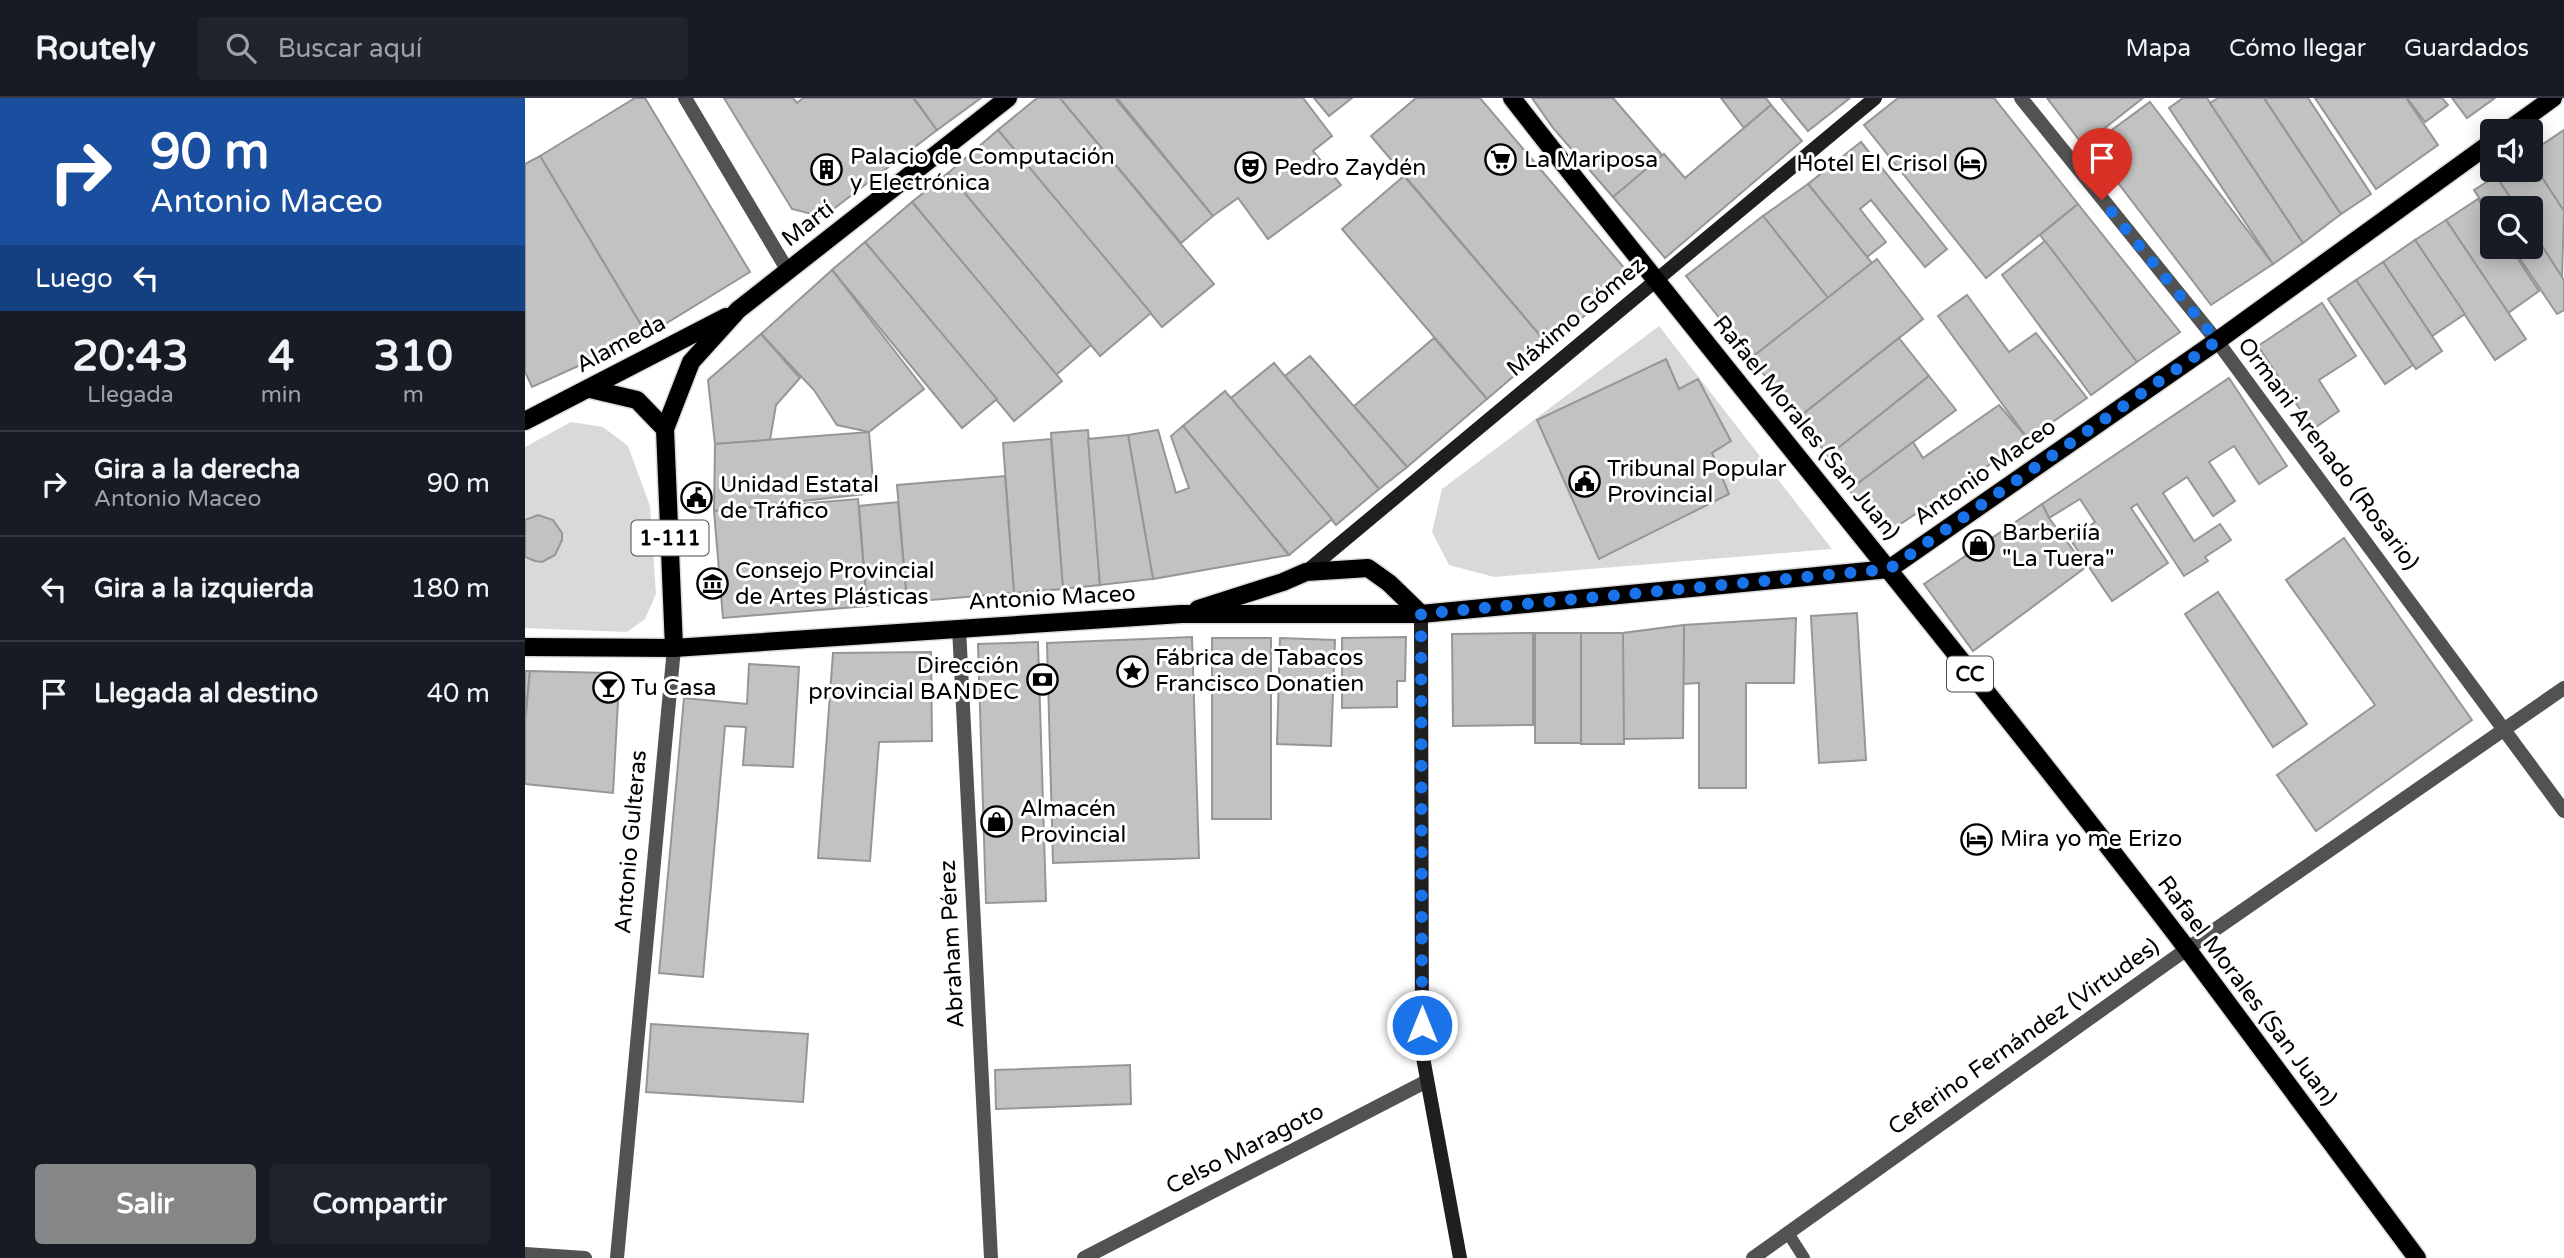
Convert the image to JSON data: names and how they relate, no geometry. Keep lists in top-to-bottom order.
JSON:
{
  "streets": {
    "main road": [
      "Martí",
      "Máximo Gómez",
      "Alameda",
      "Rafael Morales (San Juan)",
      "Antonio Maceo",
      "1-111",
      "CC",
      "Antonio Gulteras"
    ],
    "street": [
      "Ormani Arenado (Rosario)",
      "Abraham Pérez",
      "Ceferino Fernández (Virtudes)",
      "Celso Maragoto"
    ]
  },
  "crossings": [
    ["Martí", "Alameda"],
    ["Martí", "Antonio Gulteras"],
    ["Máximo Gómez", "Rafael Morales (San Juan)"],
    ["Máximo Gómez", "Antonio Maceo"],
    ["Alameda", "Antonio Gulteras"],
    ["Rafael Morales (San Juan)", "Antonio Maceo"],
    ["Rafael Morales (San Juan)", "Ceferino Fernández (Virtudes)"],
    ["Ormani Arenado (Rosario)", "Antonio Maceo"],
    ["Ormani Arenado (Rosario)", "Ceferino Fernández (Virtudes)"],
    ["Antonio Maceo", "Antonio Gulteras"],
    ["Antonio Maceo", "Abraham Pérez"]
  ],
  "places": {
    "supermarket": ["La Mariposa"],
    "hotel": ["Hotel El Crisol", "Mira yo me Erizo"],
    "theatre": ["Pedro Zaydén"],
    "building": ["Palacio de Computación y Electrónica"],
    "public building": ["Tribunal Popular Provincial", "Unidad Estatal de Tráfico"],
    "shop": ["Barberiía \"La Tuera\"", "Almacén Provincial"],
    "museum": ["Consejo Provincial de Artes Plásticas"],
    "place": ["Fábrica de Tabacos Francisco Donatien"],
    "bank": ["Dirección provincial BANDEC"],
    "bar": ["Tu Casa"]
  },
  "page": {
    "header": "Routely",
    "search": "Buscar aquí",
    "nav": ["Mapa", "Cómo llegar", "Guardados"],
    "turn": ["90 m", "Antonio Maceo"],
    "then": "Luego",
    "eta": [
      "20:43",
      "Llegada",
      "4",
      "min",
      "310",
      "m"
    ],
    "list": [
      {
        "name": "Gira a la derecha",
        "note": "Antonio Maceo",
        "value": "90 m"
      },
      {
        "name": "Gira a la izquierda",
        "value": "180 m"
      },
      {
        "name": "Llegada al destino",
        "value": "40 m"
      }
    ],
    "buttons": ["Salir", "Compartir"]
  }
}
